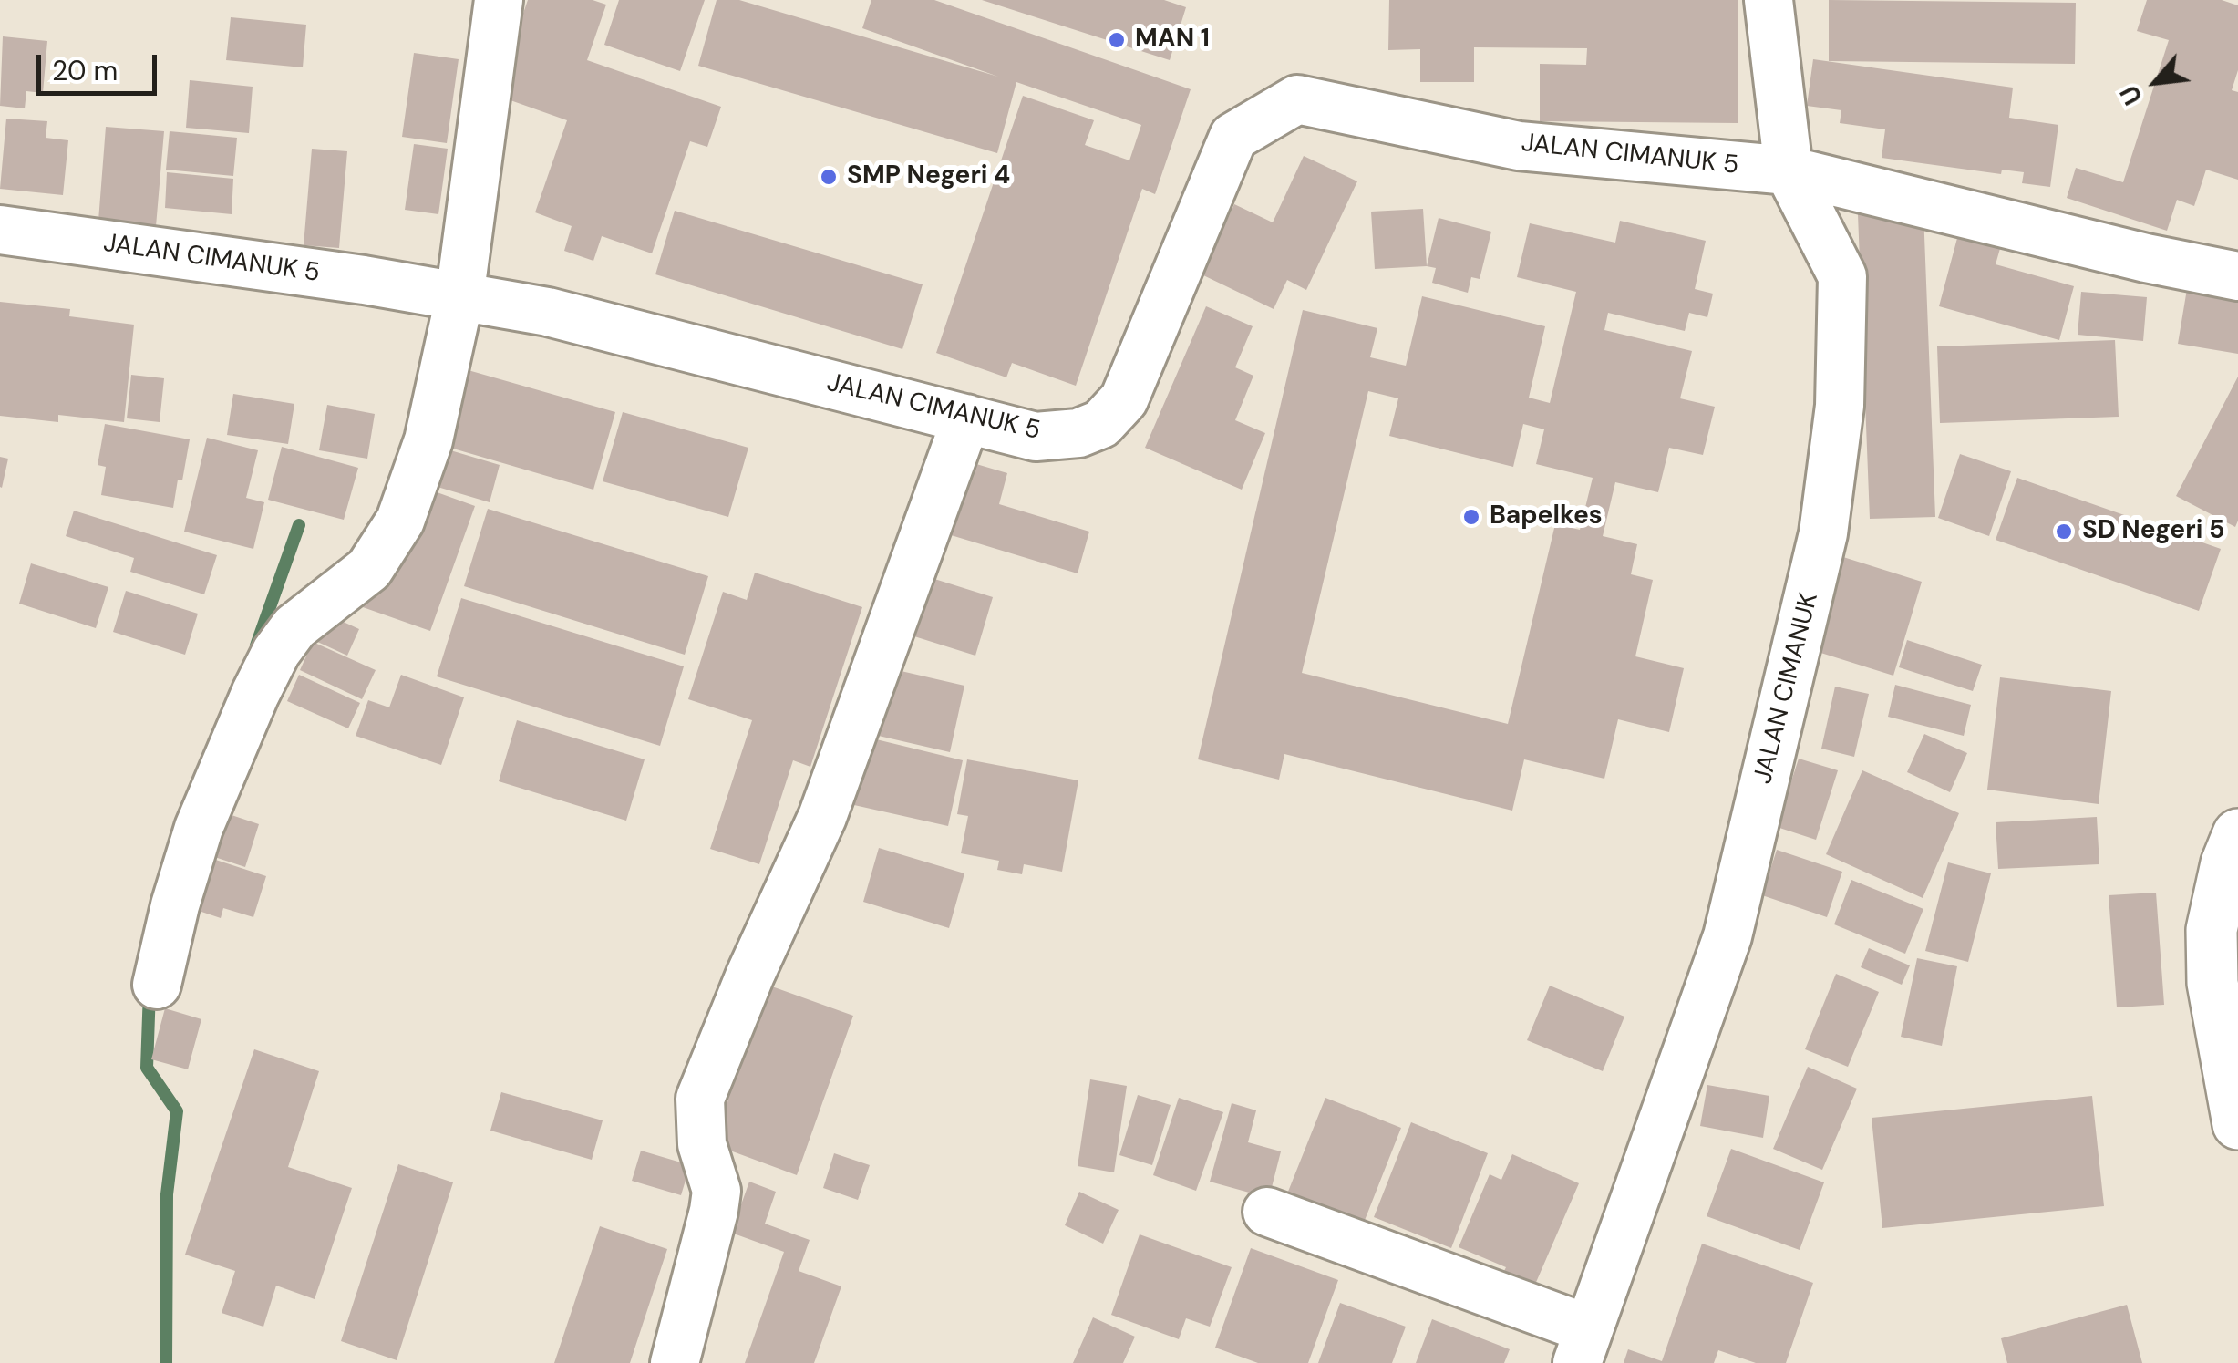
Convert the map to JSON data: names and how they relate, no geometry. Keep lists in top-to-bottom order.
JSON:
{
  "streets": {
    "street": ["JALAN CIMANUK 5", "JALAN CIMANUK"]
  },
  "crossings": [
    ["JALAN CIMANUK 5", "JALAN CIMANUK"]
  ],
  "places": [
    "MAN 1",
    "SMP Negeri 4",
    "Bapelkes",
    "SD Negeri 5"
  ],
  "scale_bar": "20 m",
  "north": "bottom left"
}
